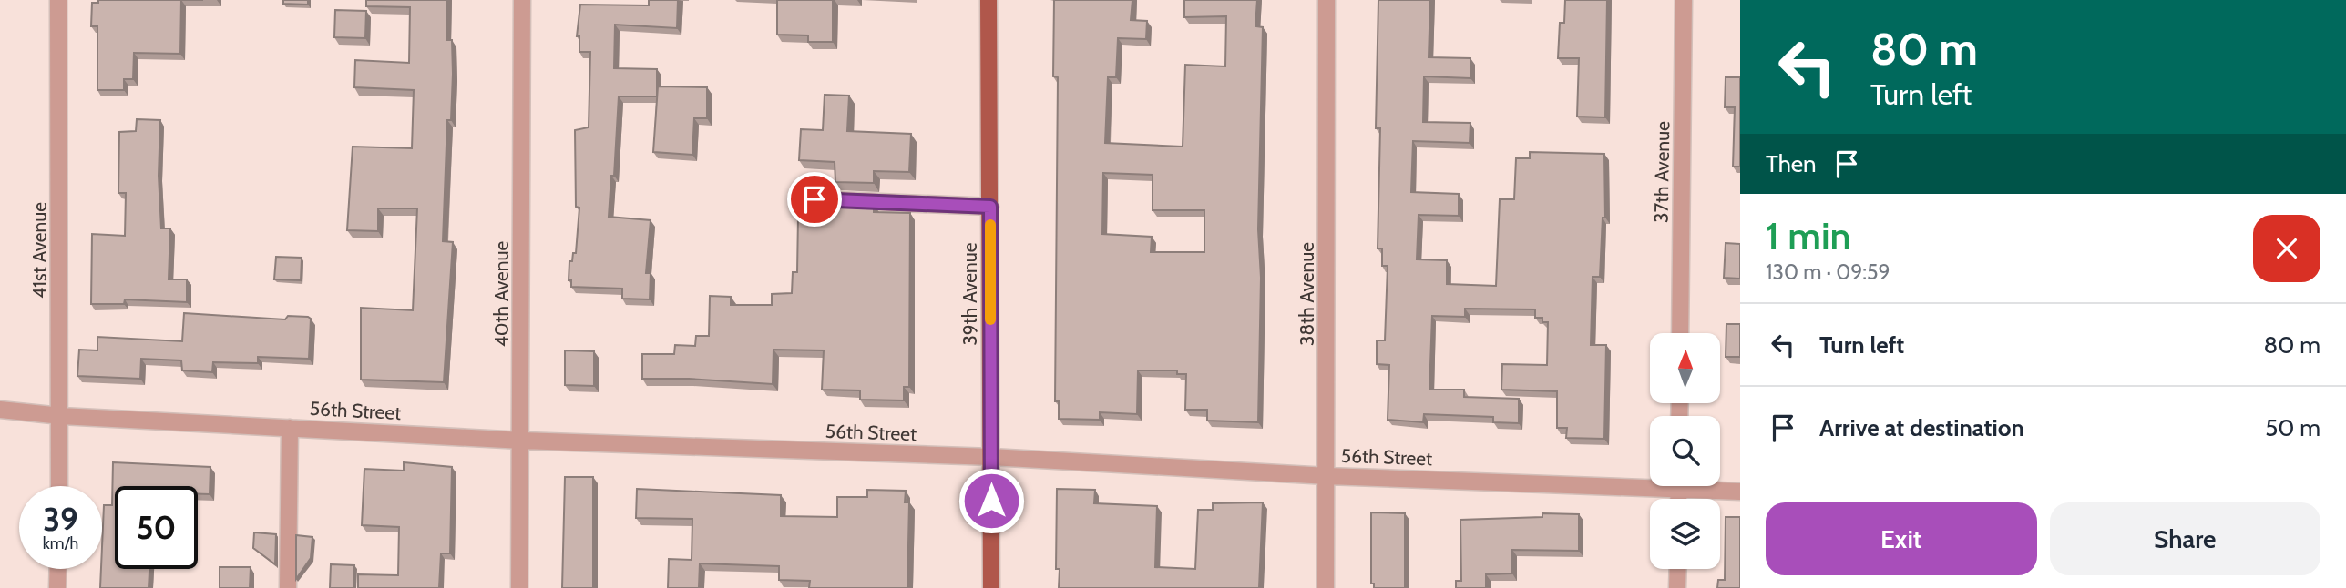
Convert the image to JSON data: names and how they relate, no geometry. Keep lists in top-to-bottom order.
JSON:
{
  "streets": {
    "main road": ["39th Avenue"],
    "street": [
      "37th Avenue",
      "41st Avenue",
      "40th Avenue",
      "38th Avenue",
      "56th Street"
    ]
  },
  "crossings": [
    ["41st Avenue", "56th Street"],
    ["40th Avenue", "56th Street"],
    ["39th Avenue", "56th Street"],
    ["38th Avenue", "56th Street"]
  ],
  "north": "top",
  "page": {
    "turn": ["80 m", "Turn left"],
    "then": "Then",
    "heading": ["1 min", "130 m · 09:59"],
    "list": [
      {
        "name": "Turn left",
        "value": "80 m"
      },
      {
        "name": "Arrive at destination",
        "value": "50 m"
      }
    ],
    "speed": "39 km/h",
    "limit": "50",
    "buttons": ["Exit", "Share"]
  }
}
